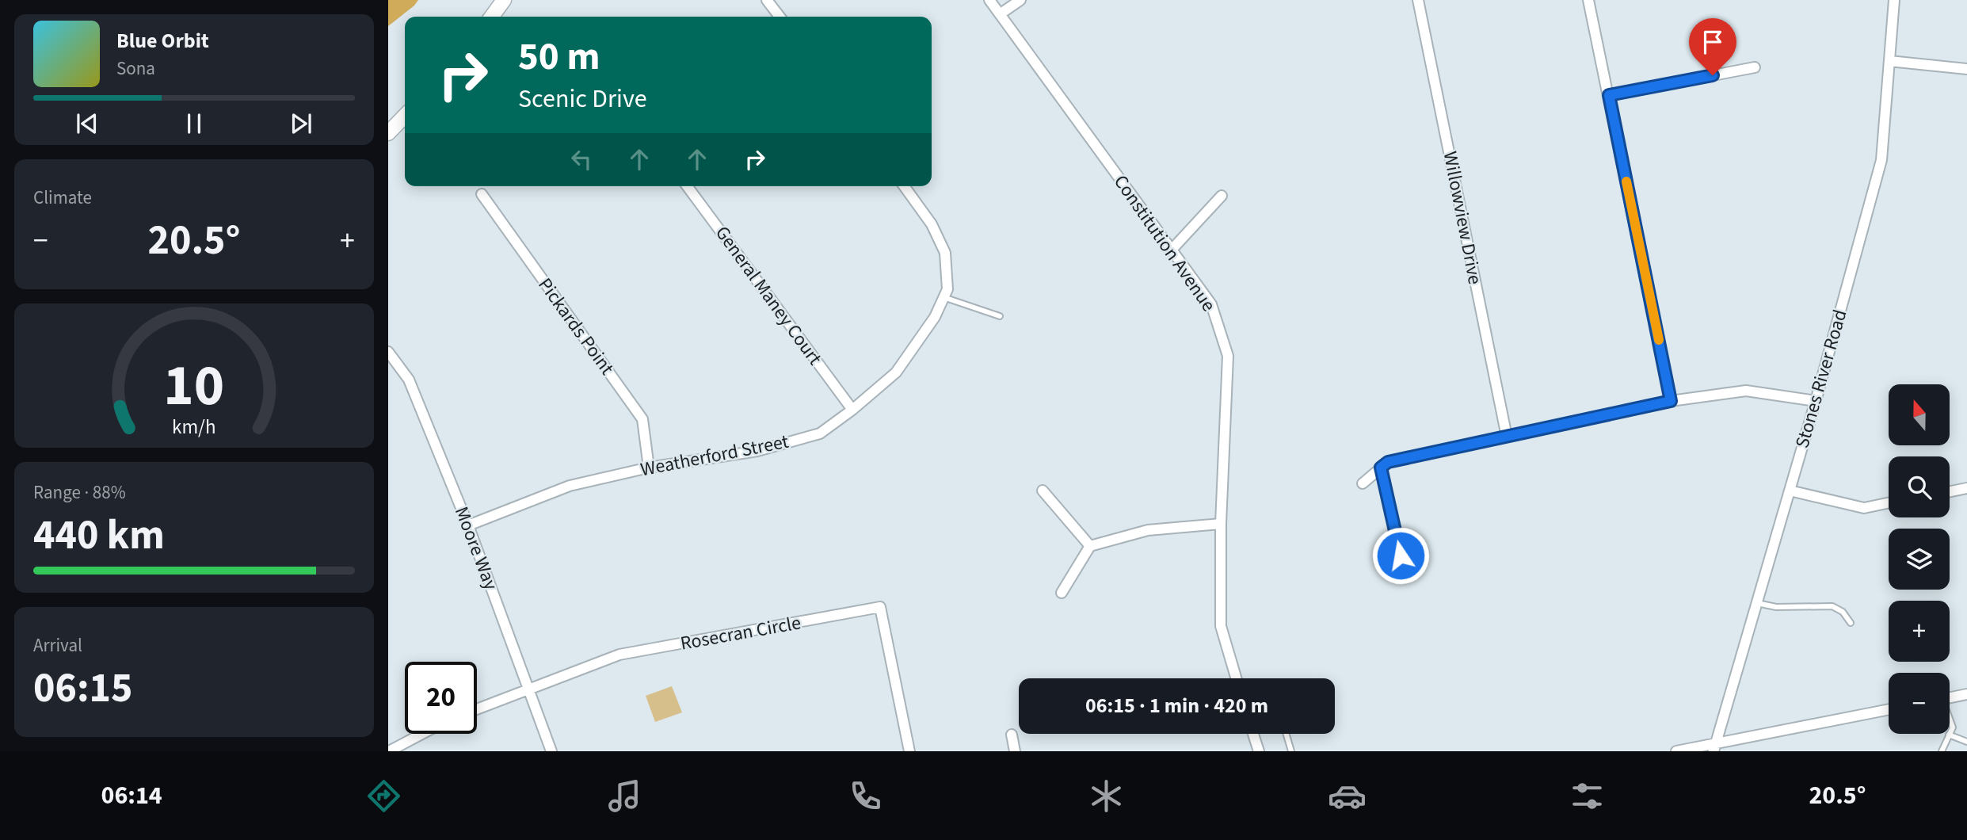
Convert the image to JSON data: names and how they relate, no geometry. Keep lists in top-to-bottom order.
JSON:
{
  "streets": {
    "street": [
      "Willowview Drive",
      "Constitution Avenue",
      "General Maney Court",
      "Pickards Point",
      "Stones River Road",
      "Weatherford Street",
      "Moore Way",
      "Rosecran Circle"
    ]
  },
  "crossings": [
    ["General Maney Court", "Weatherford Street"],
    ["Pickards Point", "Weatherford Street"],
    ["Weatherford Street", "Moore Way"],
    ["Moore Way", "Rosecran Circle"]
  ],
  "north": "top",
  "page": {
    "turn": ["50 m", "Scenic Drive"],
    "song": ["Blue Orbit", "Sona"],
    "tile": [
      "Climate",
      ["Range · 88%", "440 km"],
      ["Arrival", "06:15"]
    ],
    "heat": ["−", "20.5°", "+"],
    "map_buttons": ["+", "−"],
    "limit": "20",
    "trip": "06:15 · 1 min · 420 m",
    "tabs": ["06:14", "20.5°"],
    "gauge": ["10", "km/h"]
  }
}
